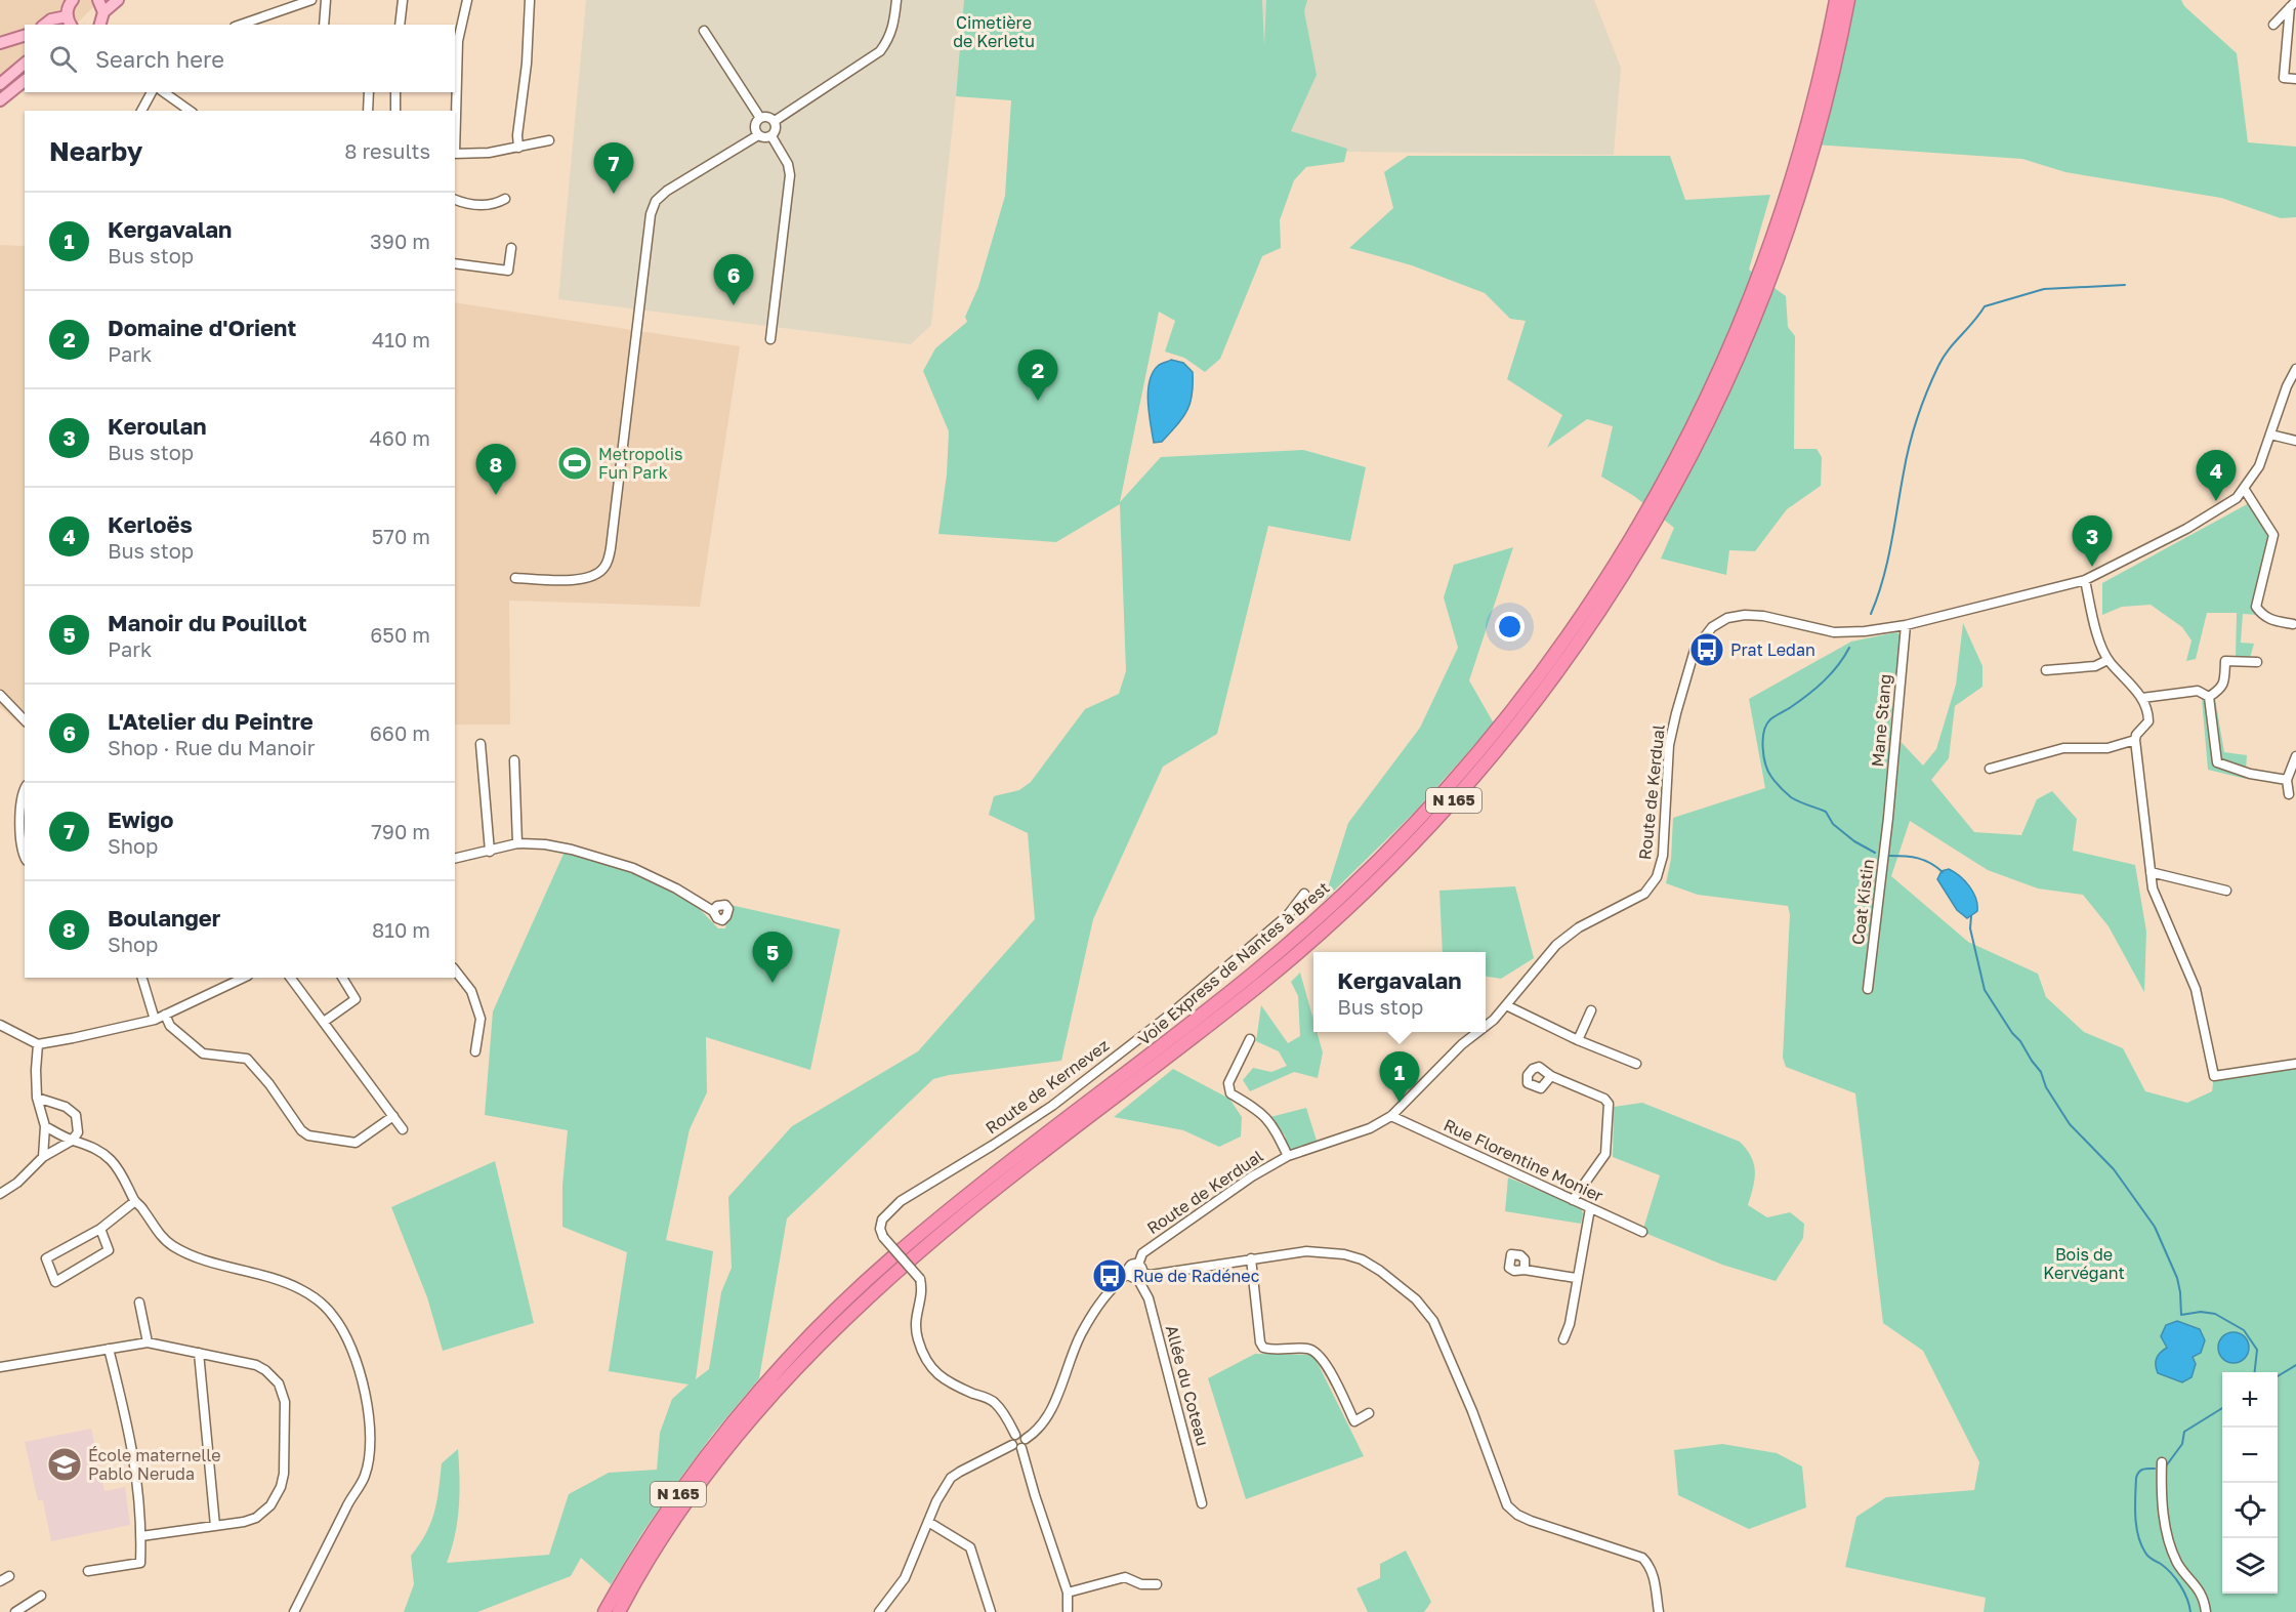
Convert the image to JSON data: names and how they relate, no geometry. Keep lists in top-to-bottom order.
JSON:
{
  "streets": {
    "highway": ["N 165", "Voie Express de Nantes à Brest"],
    "street": [
      "Mane Stang",
      "Route de Kerdual",
      "Coat Kistin",
      "Route de Kernevez",
      "Rue Florentine Monier",
      "Allée du Coteau"
    ]
  },
  "crossings": [
    ["Mane Stang", "Route de Kerdual"],
    ["Mane Stang", "Coat Kistin"],
    ["Route de Kerdual", "Route de Kernevez"],
    ["Route de Kerdual", "Rue Florentine Monier"],
    ["Route de Kerdual", "Allée du Coteau"]
  ],
  "parks": ["Cimetière de Kerletu", "Bois de Kervégant"],
  "places": {
    "sports": ["Metropolis Fun Park"],
    "bus stop": ["Prat Ledan", "Rue de Radénec"],
    "school or university": ["École maternelle Pablo Neruda"]
  },
  "page": {
    "search": "Search here",
    "heading": ["Nearby", "8 results"],
    "pins": [
      "7",
      "6",
      "2",
      "8",
      "4",
      "3",
      "5",
      "1"
    ],
    "list": [
      {
        "mark": "1",
        "name": "Kergavalan",
        "note": "Bus stop",
        "value": "390 m"
      },
      {
        "mark": "2",
        "name": "Domaine d'Orient",
        "note": "Park",
        "value": "410 m"
      },
      {
        "mark": "3",
        "name": "Keroulan",
        "note": "Bus stop",
        "value": "460 m"
      },
      {
        "mark": "4",
        "name": "Kerloës",
        "note": "Bus stop",
        "value": "570 m"
      },
      {
        "mark": "5",
        "name": "Manoir du Pouillot",
        "note": "Park",
        "value": "650 m"
      },
      {
        "mark": "6",
        "name": "L'Atelier du Peintre",
        "note": "Shop · Rue du Manoir",
        "value": "660 m"
      },
      {
        "mark": "7",
        "name": "Ewigo",
        "note": "Shop",
        "value": "790 m"
      },
      {
        "mark": "8",
        "name": "Boulanger",
        "note": "Shop",
        "value": "810 m"
      }
    ],
    "popup": ["Kergavalan", "Bus stop"],
    "map_buttons": ["+", "−"]
  }
}
